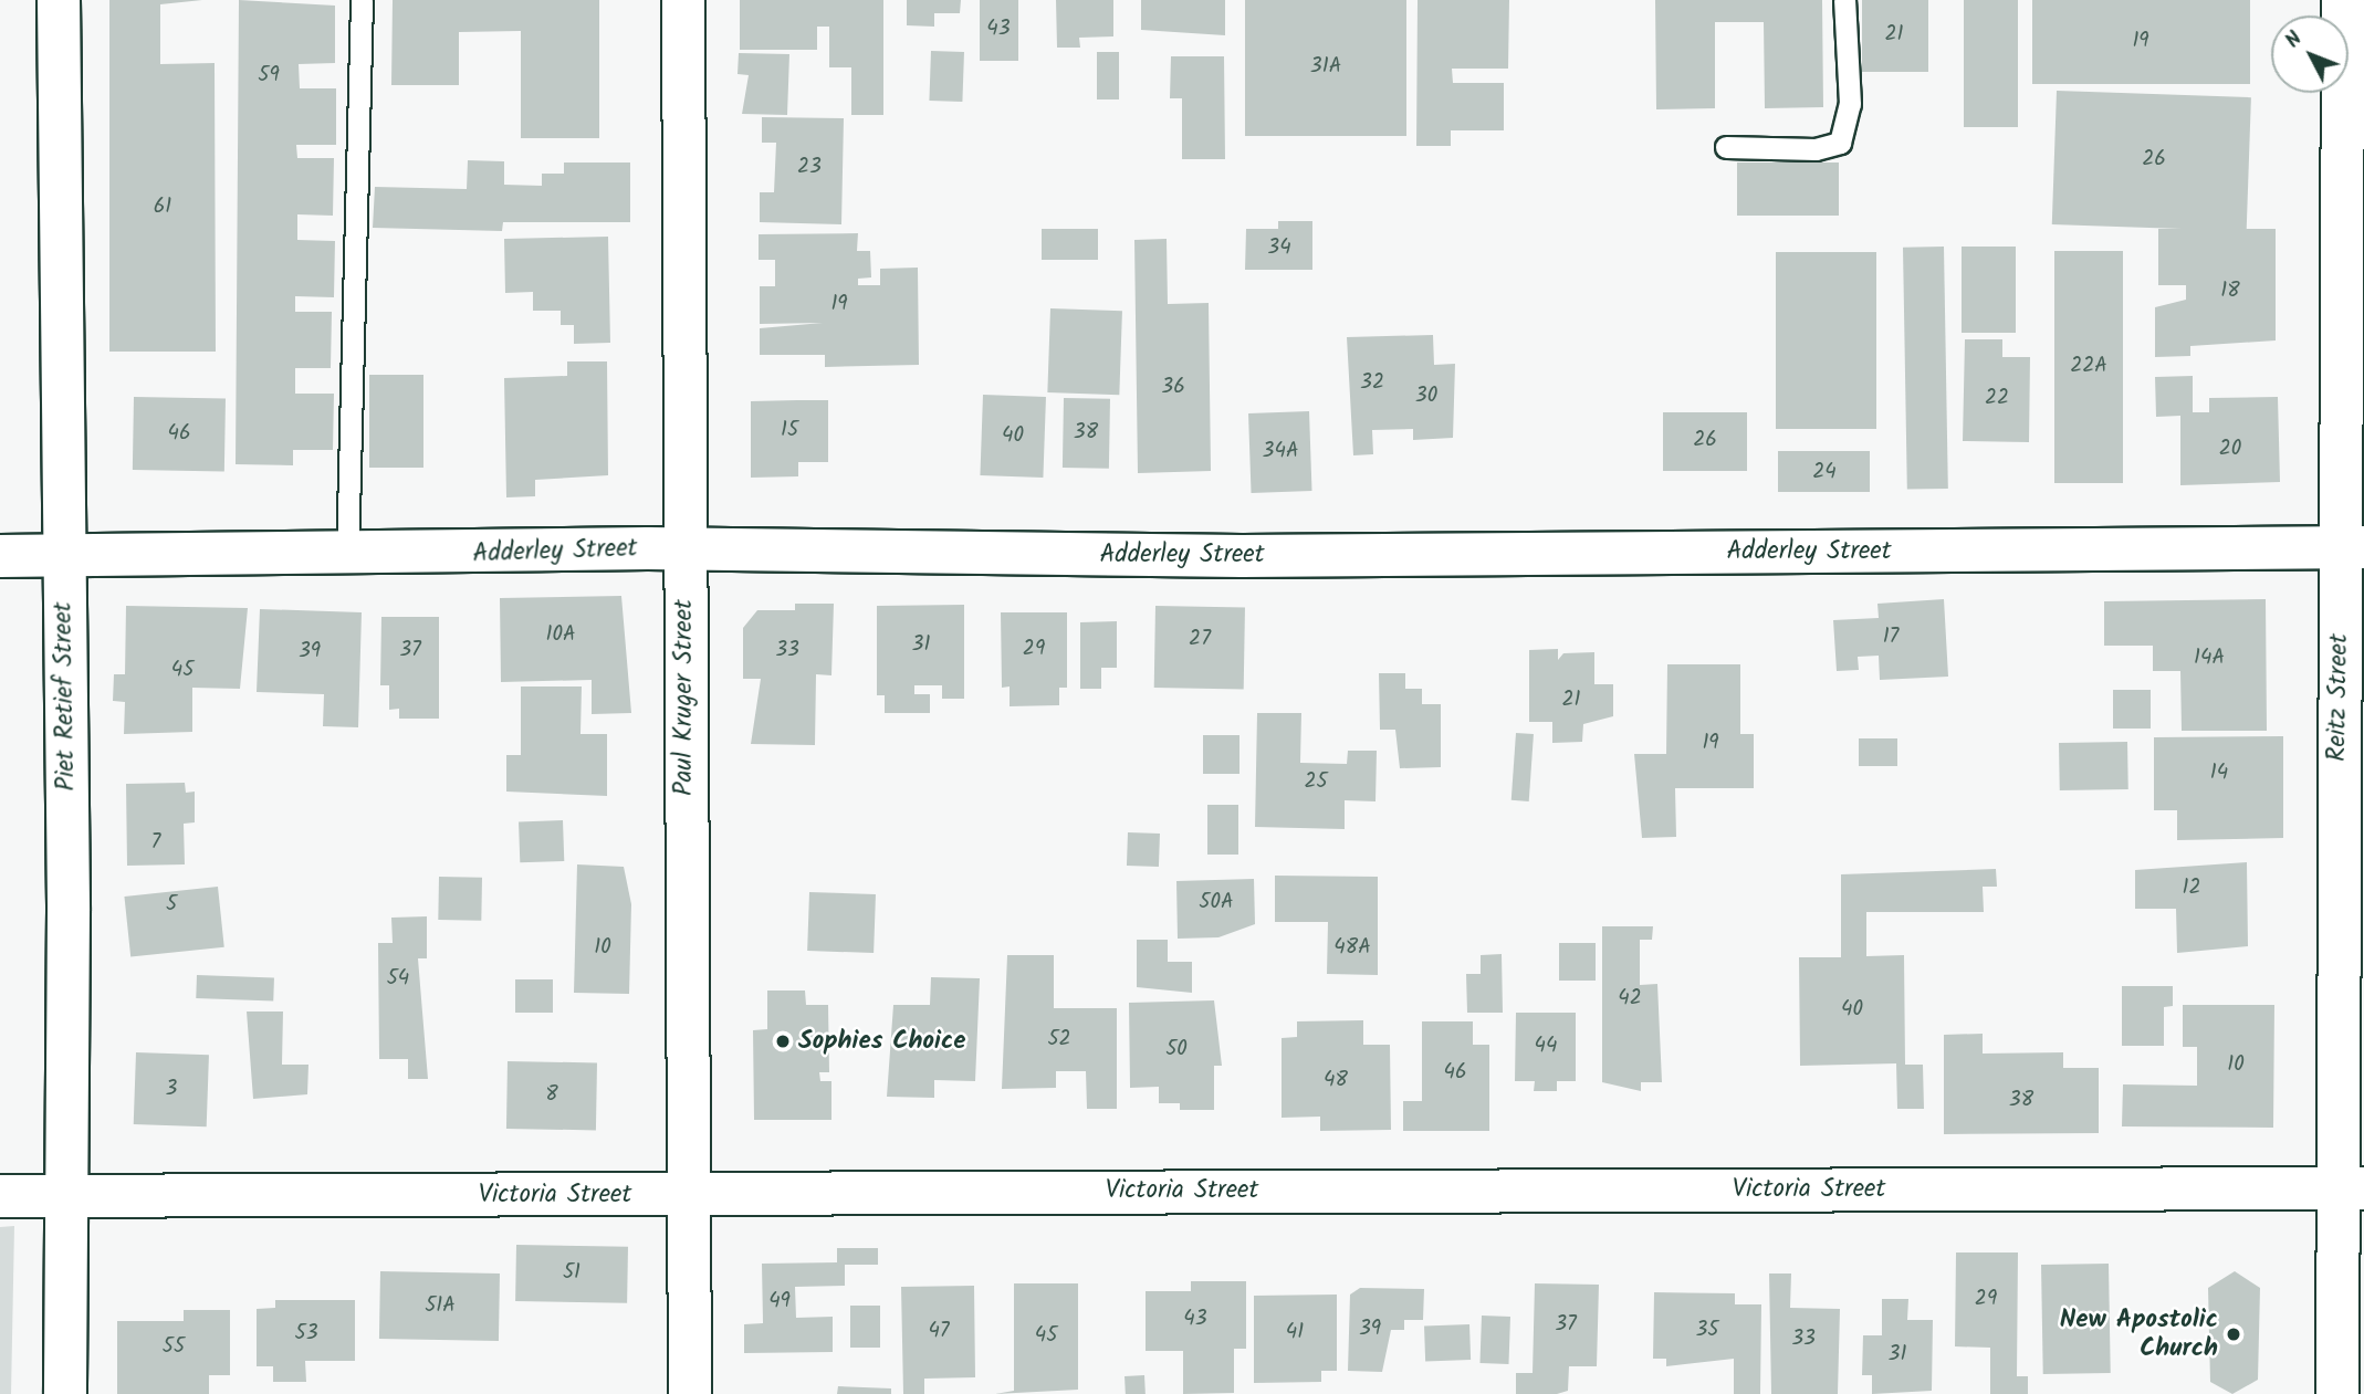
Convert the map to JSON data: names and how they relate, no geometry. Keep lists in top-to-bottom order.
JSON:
{
  "streets": {
    "street": [
      "Adderley Street",
      "Piet Retief Street",
      "Paul Kruger Street",
      "Reitz Street",
      "Victoria Street"
    ]
  },
  "crossings": [
    ["Adderley Street", "Piet Retief Street"],
    ["Adderley Street", "Paul Kruger Street"],
    ["Adderley Street", "Reitz Street"],
    ["Piet Retief Street", "Victoria Street"],
    ["Paul Kruger Street", "Victoria Street"],
    ["Reitz Street", "Victoria Street"]
  ],
  "places": ["Sophies Choice", "New Apostolic Church"],
  "house_numbers": [
    "43",
    "21",
    "19",
    "31A",
    "59",
    "26",
    "23",
    "61",
    "34",
    "18",
    "19",
    "22A",
    "32",
    "36",
    "30",
    "22",
    "15",
    "38",
    "46",
    "40",
    "26",
    "20",
    "34A",
    "24",
    "10A",
    "17",
    "27",
    "31",
    "29",
    "37",
    "33",
    "39",
    "14A",
    "45",
    "21",
    "19",
    "14",
    "25",
    "7",
    "12",
    "50A",
    "5",
    "10",
    "48A",
    "54",
    "42",
    "40",
    "52",
    "44",
    "50",
    "10",
    "46",
    "48",
    "3",
    "8",
    "38",
    "51",
    "29",
    "49",
    "51A",
    "43",
    "37",
    "39",
    "35",
    "47",
    "41",
    "53",
    "45",
    "33",
    "55",
    "31"
  ],
  "north": "top left"
}
